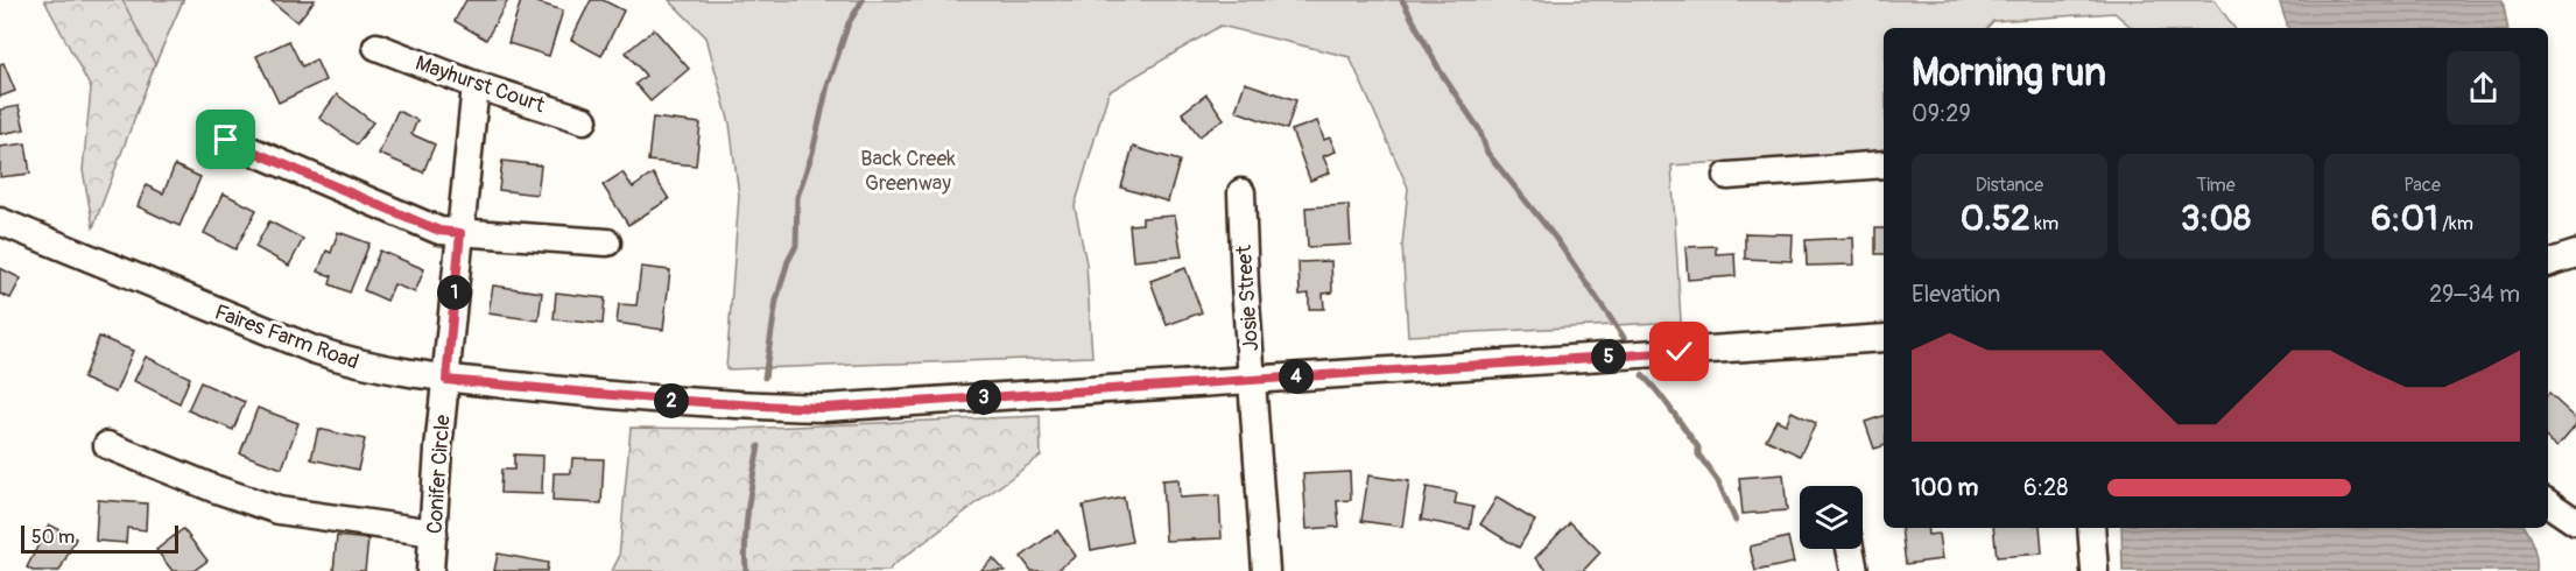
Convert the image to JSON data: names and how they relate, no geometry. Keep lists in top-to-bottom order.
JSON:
{
  "streets": {
    "street": [
      "Mayhurst Court",
      "Josie Street",
      "Faires Farm Road",
      "Conifer Circle"
    ]
  },
  "crossings": [
    ["Mayhurst Court", "Conifer Circle"],
    ["Josie Street", "Faires Farm Road"],
    ["Faires Farm Road", "Conifer Circle"]
  ],
  "parks": ["Back Creek Greenway"],
  "scale_bar": "50 m",
  "page": {
    "heading": ["Morning run", "09:29"],
    "stats": [
      ["Distance", "0.52 km"],
      ["Time", "3:08"],
      ["Pace", "6:01 /km"]
    ],
    "chart": ["Elevation", "29–34 m"],
    "pins": [
      "1",
      "5",
      "4",
      "3",
      "2"
    ],
    "list": [
      {
        "name": "100 m",
        "note": "6:28"
      }
    ],
    "scale": "50 m"
  }
}
